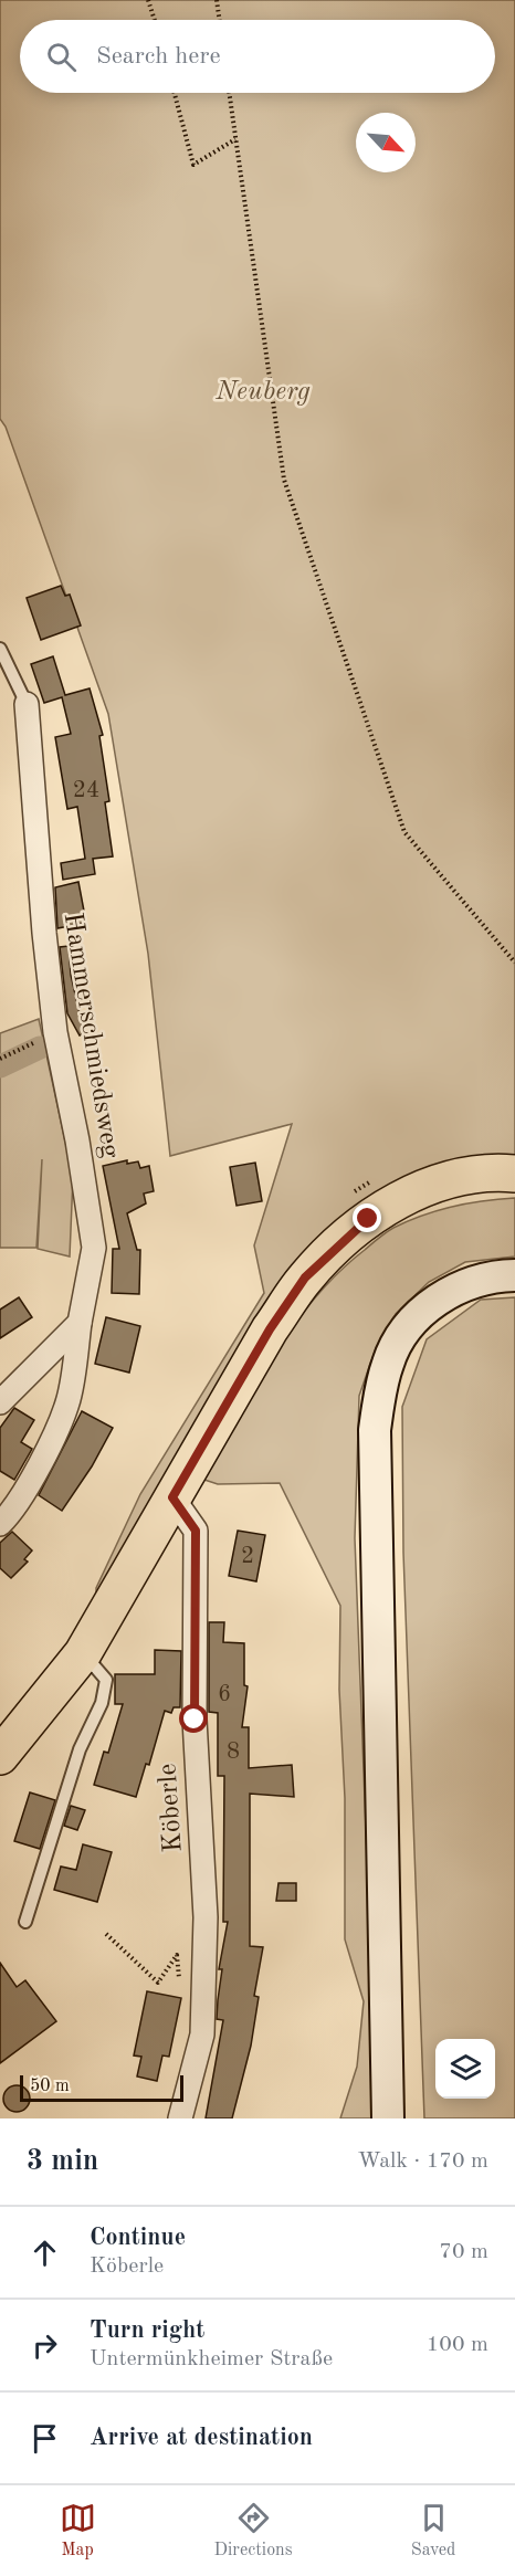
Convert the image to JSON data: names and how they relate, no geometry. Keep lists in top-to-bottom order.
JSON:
{
  "streets": {
    "street": ["Hammerschmiedsweg", "Köberle"]
  },
  "parks": ["Neuberg"],
  "house_numbers": [
    "24",
    "2",
    "6",
    "8"
  ],
  "scale_bar": "50 m",
  "north": "bottom right",
  "page": {
    "search": "Search here",
    "scale": "50 m",
    "heading": ["3 min", "Walk · 170 m"],
    "list": [
      ["Continue", "Köberle", "70 m"],
      ["Turn right", "Untermünkheimer Straße", "100 m"],
      "Arrive at destination"
    ],
    "nav": ["Map", "Directions", "Saved"]
  }
}
